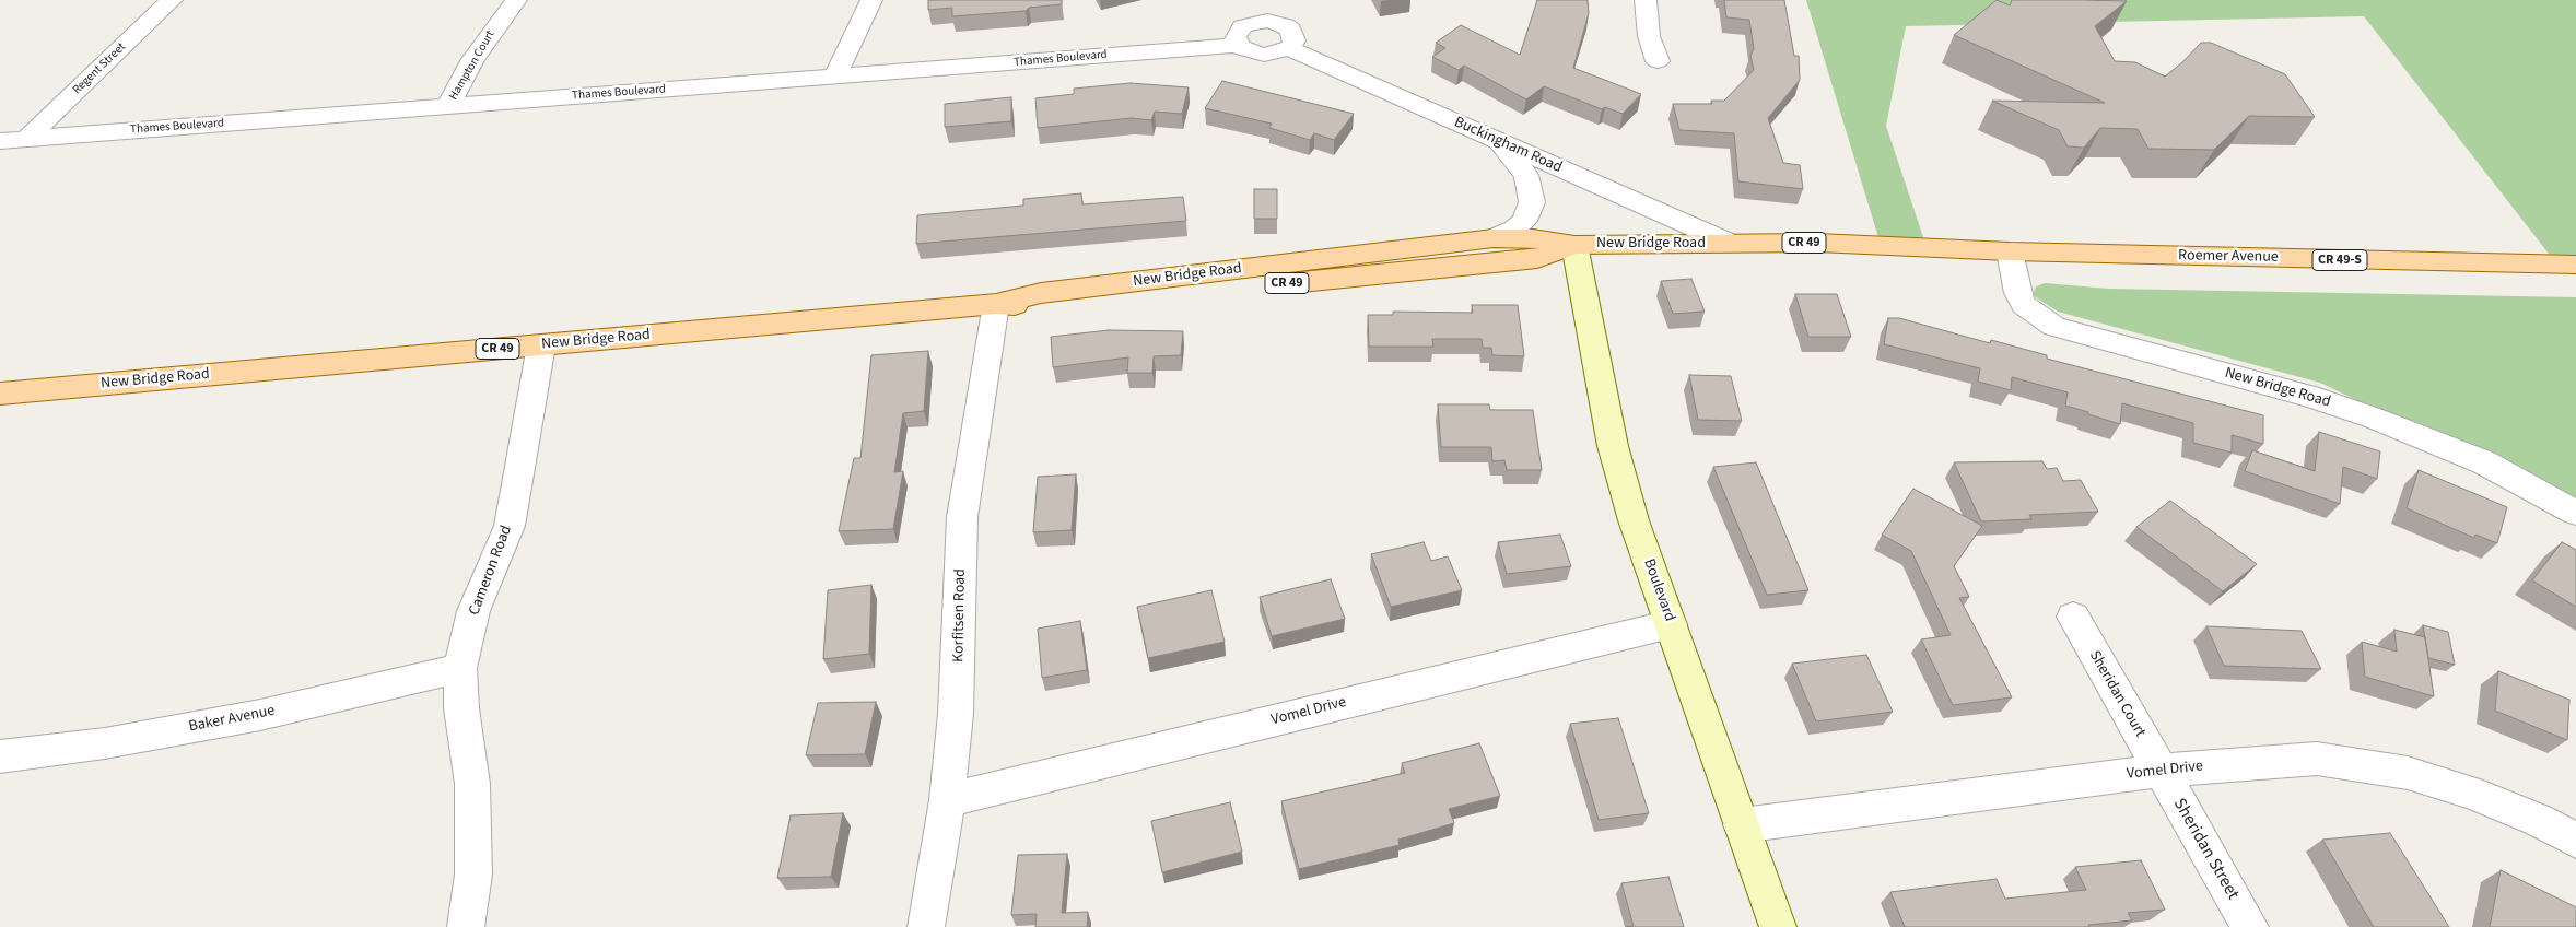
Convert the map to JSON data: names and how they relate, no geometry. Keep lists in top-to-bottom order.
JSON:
{
  "streets": {
    "main road": [
      "CR 49",
      "New Bridge Road",
      "Roemer Avenue",
      "CR 49-S"
    ],
    "street": [
      "Thames Boulevard",
      "Hampton Court",
      "Regent Street",
      "Buckingham Road",
      "Cameron Road",
      "Boulevard",
      "Korfitsen Road",
      "Sheridan Court",
      "Vomel Drive",
      "Baker Avenue",
      "Sheridan Street"
    ]
  },
  "crossings": [
    ["Thames Boulevard", "Hampton Court"],
    ["Thames Boulevard", "Regent Street"],
    ["Buckingham Road", "New Bridge Road"],
    ["Buckingham Road", "Roemer Avenue"],
    ["New Bridge Road", "Roemer Avenue"],
    ["New Bridge Road", "Cameron Road"],
    ["New Bridge Road", "Boulevard"],
    ["New Bridge Road", "Korfitsen Road"],
    ["Cameron Road", "Baker Avenue"],
    ["Boulevard", "Vomel Drive"],
    ["Korfitsen Road", "Vomel Drive"],
    ["Sheridan Court", "Vomel Drive"],
    ["Sheridan Court", "Sheridan Street"],
    ["Vomel Drive", "Sheridan Street"]
  ]
}
